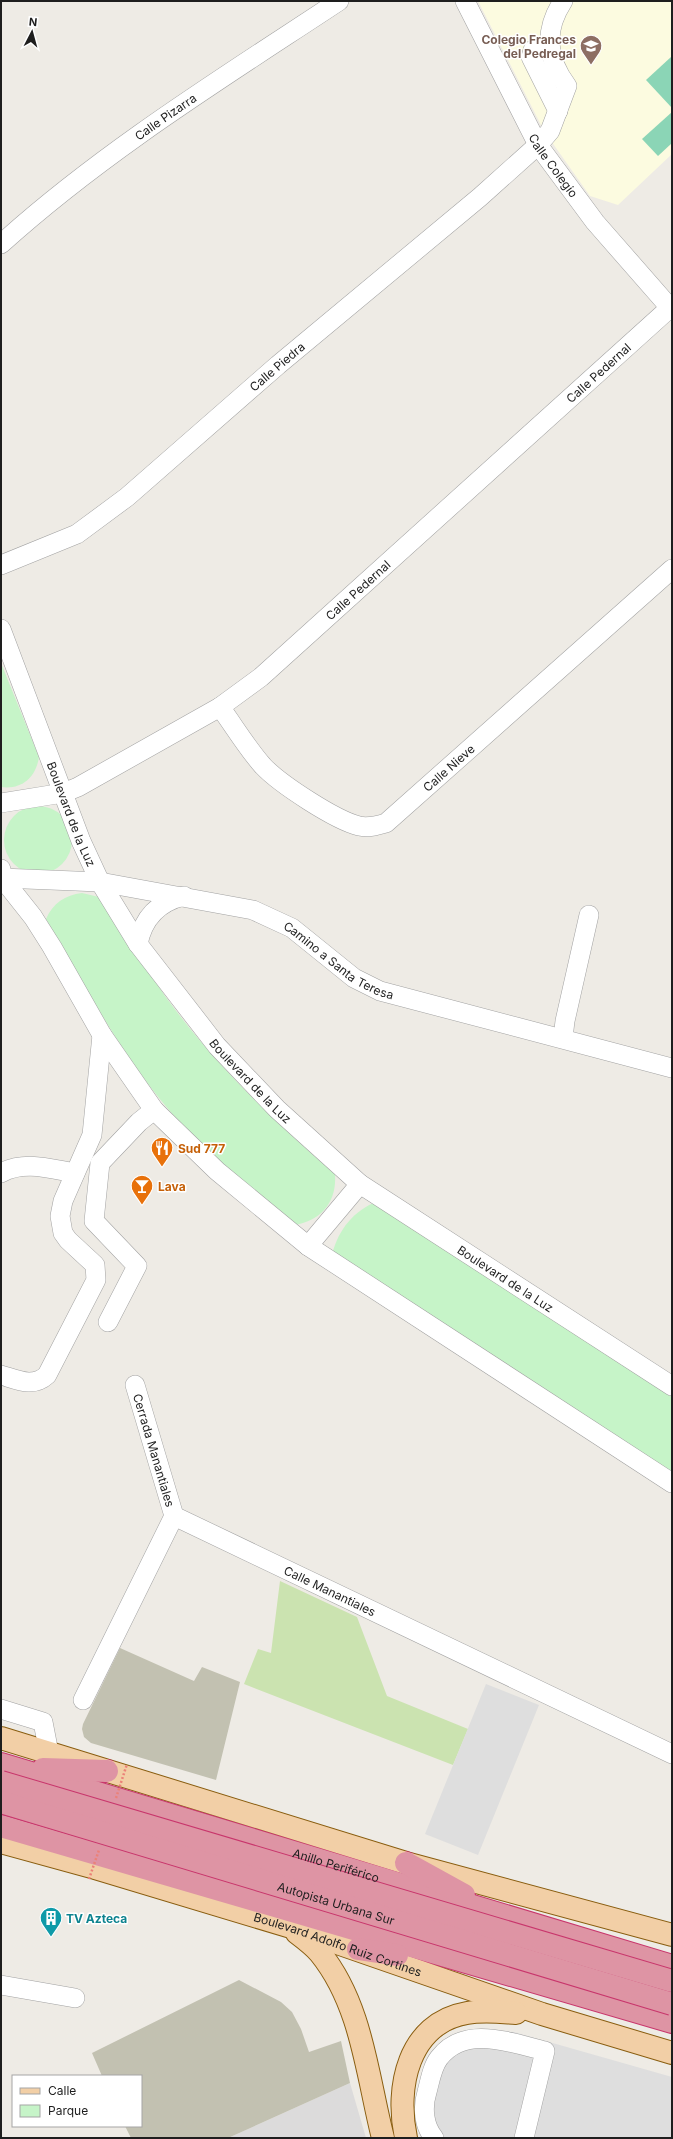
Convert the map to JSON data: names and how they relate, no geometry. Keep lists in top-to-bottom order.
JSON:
{
  "streets": {
    "highway": ["Anillo Periférico", "Autopista Urbana Sur"],
    "main road": ["Boulevard Adolfo Ruiz Cortines"],
    "street": [
      "Calle Pizarra",
      "Calle Colegio",
      "Calle Piedra",
      "Calle Pedernal",
      "Calle Nieve",
      "Boulevard de la Luz",
      "Camino a Santa Teresa",
      "Cerrada Manantiales",
      "Calle Manantiales"
    ]
  },
  "crossings": [
    ["Calle Colegio", "Calle Piedra"],
    ["Calle Colegio", "Calle Pedernal"],
    ["Calle Pedernal", "Calle Nieve"],
    ["Calle Pedernal", "Boulevard de la Luz"],
    ["Boulevard de la Luz", "Camino a Santa Teresa"],
    ["Cerrada Manantiales", "Calle Manantiales"],
    ["Anillo Periférico", "Autopista Urbana Sur"]
  ],
  "places": {
    "school or university": ["Colegio Frances del Pedregal"],
    "restaurant": ["Sud 777"],
    "bar": ["Lava"],
    "building": ["TV Azteca"]
  },
  "legend": ["Calle", "Parque"],
  "north": "top"
}
